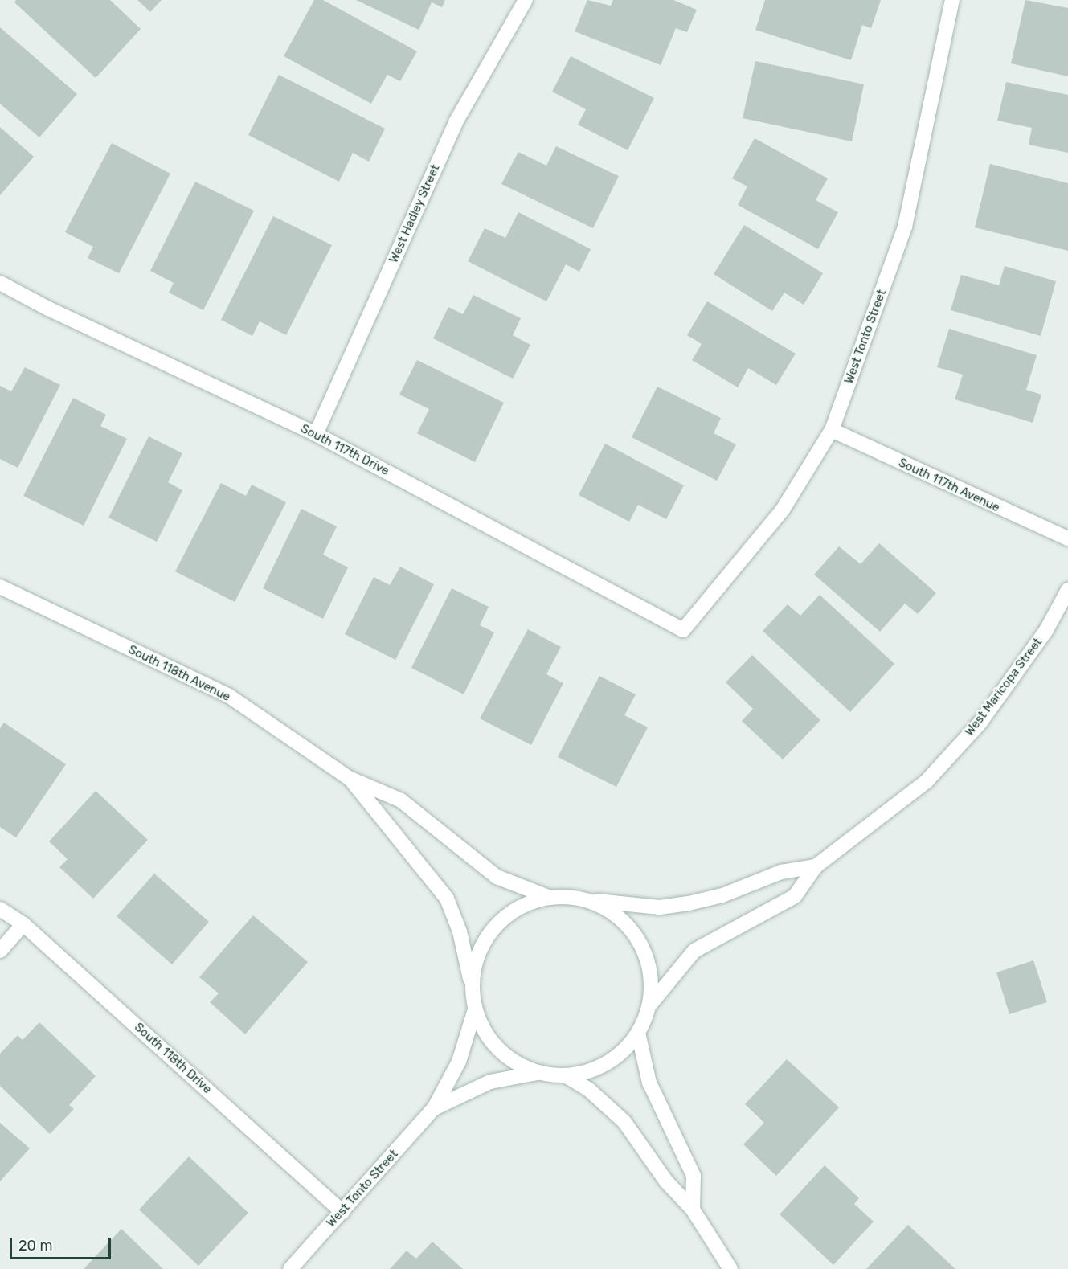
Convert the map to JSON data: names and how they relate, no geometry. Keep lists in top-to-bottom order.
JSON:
{
  "streets": {
    "street": [
      "West Hadley Street",
      "West Tonto Street",
      "South 117th Drive",
      "South 117th Avenue",
      "South 118th Avenue",
      "West Maricopa Street",
      "South 118th Drive"
    ]
  },
  "crossings": [
    ["West Hadley Street", "South 117th Drive"],
    ["West Tonto Street", "South 117th Drive"],
    ["West Tonto Street", "South 117th Avenue"],
    ["West Tonto Street", "South 118th Drive"],
    ["South 118th Avenue", "West Maricopa Street"]
  ],
  "scale_bar": "20 m"
}
